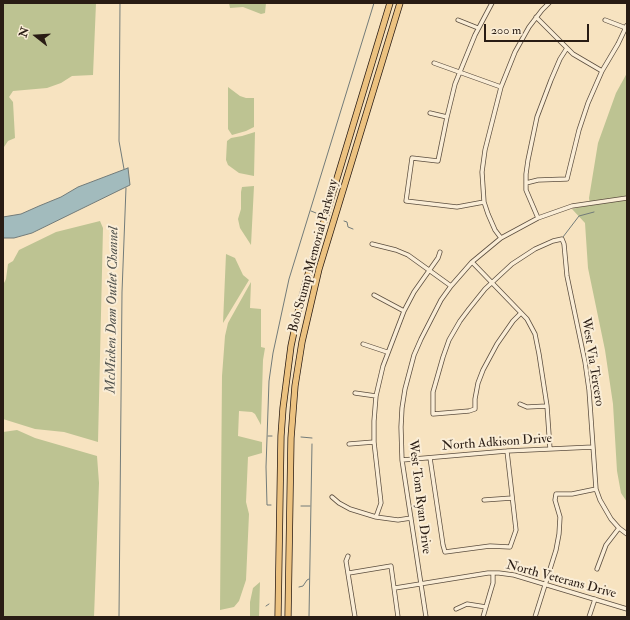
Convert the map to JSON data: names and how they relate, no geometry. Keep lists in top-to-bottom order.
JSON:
{
  "streets": {
    "highway": ["Bob Stump Memorial Parkway"],
    "street": [
      "West Via Tercero",
      "North Adkison Drive",
      "West Tom Ryan Drive",
      "North Veterans Drive"
    ]
  },
  "crossings": [
    ["West Via Tercero", "North Adkison Drive"],
    ["North Adkison Drive", "West Tom Ryan Drive"],
    ["West Tom Ryan Drive", "North Veterans Drive"]
  ],
  "water": ["McMicken Dam Outlet Channel"],
  "scale_bar": "200 m",
  "north": "left"
}
